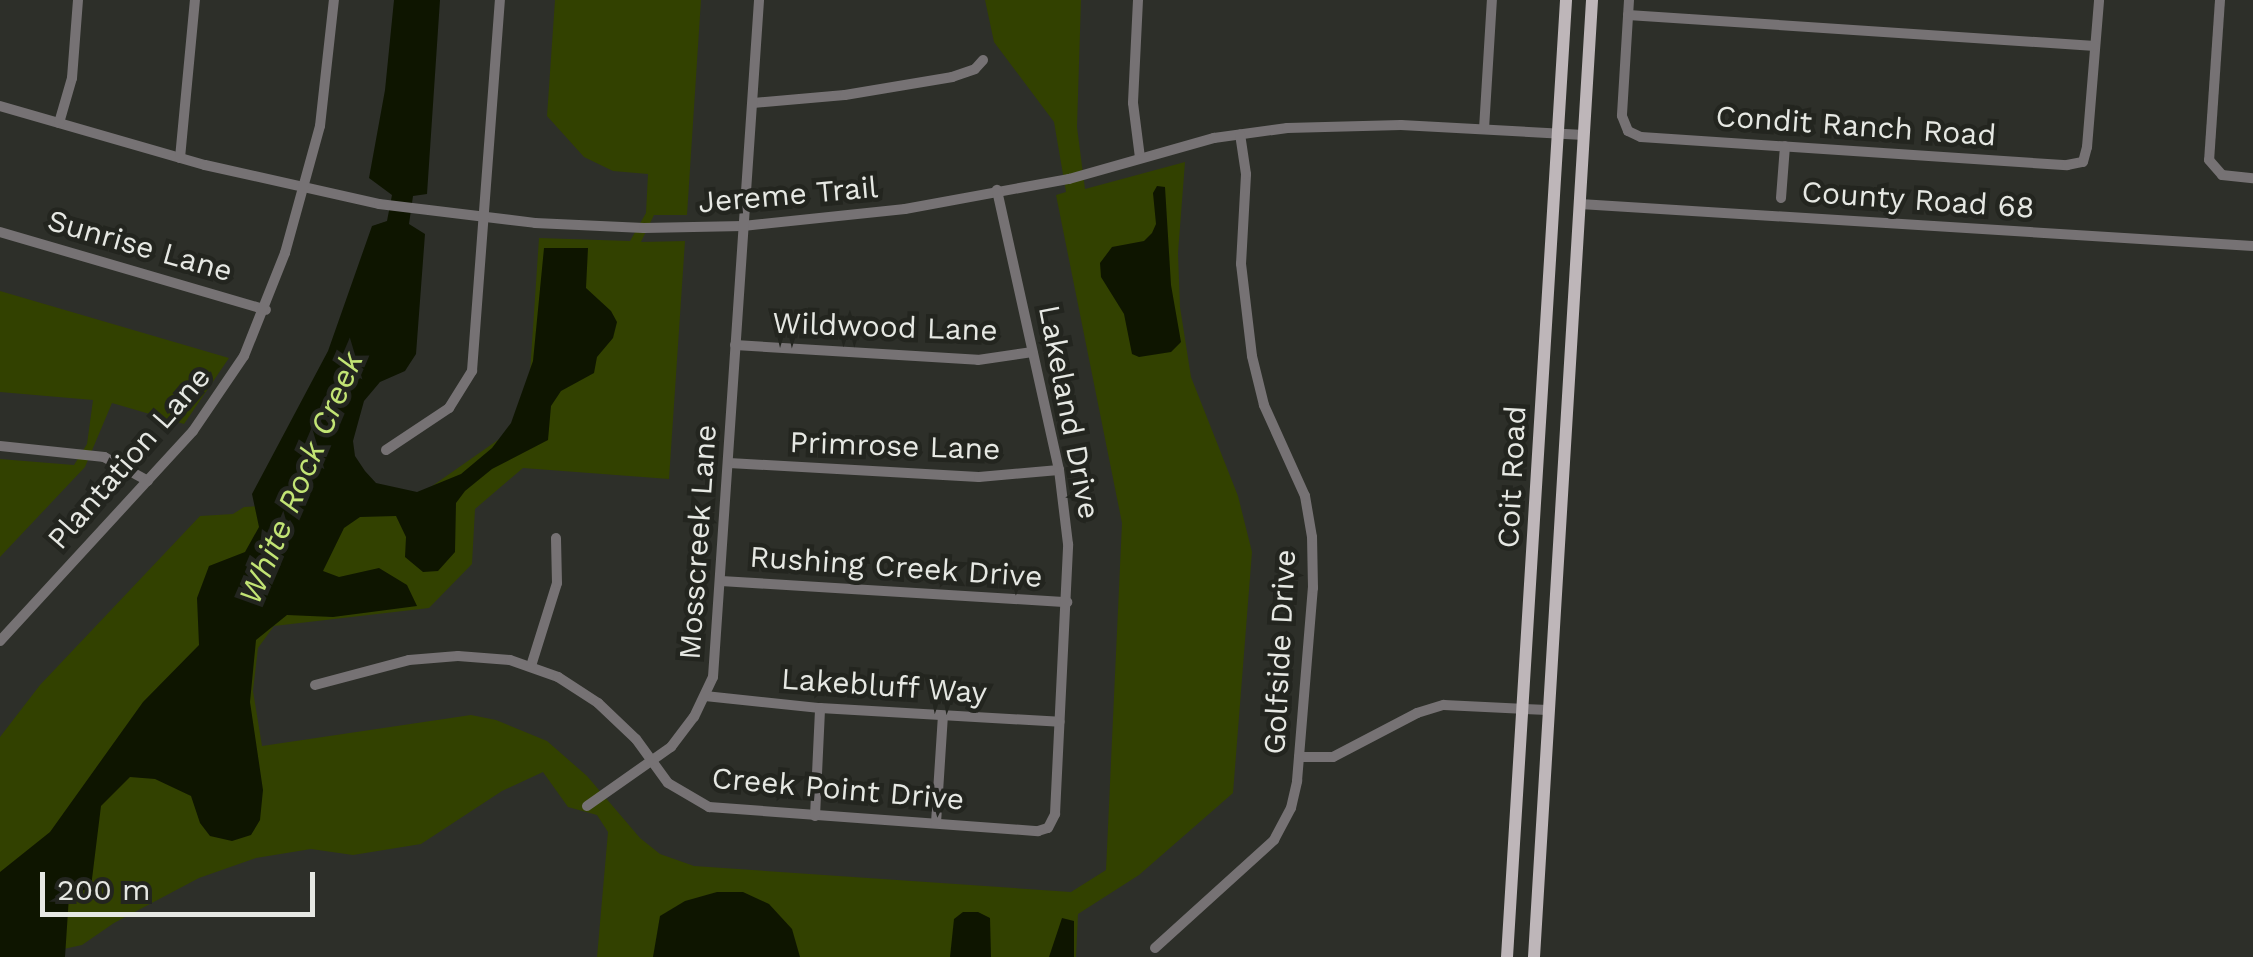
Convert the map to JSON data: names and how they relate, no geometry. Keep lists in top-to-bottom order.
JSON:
{
  "streets": {
    "main road": ["Coit Road"],
    "street": [
      "Condit Ranch Road",
      "Jereme Trail",
      "County Road 68",
      "Sunrise Lane",
      "Wildwood Lane",
      "Lakeland Drive",
      "Primrose Lane",
      "Plantation Lane",
      "Mosscreek Lane",
      "Rushing Creek Drive",
      "Golfside Drive",
      "Lakebluff Way",
      "Creek Point Drive"
    ]
  },
  "crossings": [
    ["Jereme Trail", "Lakeland Drive"],
    ["Jereme Trail", "Plantation Lane"],
    ["Jereme Trail", "Coit Road"],
    ["Jereme Trail", "Mosscreek Lane"],
    ["Jereme Trail", "Golfside Drive"],
    ["County Road 68", "Coit Road"],
    ["Sunrise Lane", "Plantation Lane"],
    ["Wildwood Lane", "Lakeland Drive"],
    ["Wildwood Lane", "Mosscreek Lane"],
    ["Lakeland Drive", "Primrose Lane"],
    ["Lakeland Drive", "Rushing Creek Drive"],
    ["Lakeland Drive", "Lakebluff Way"],
    ["Lakeland Drive", "Creek Point Drive"],
    ["Primrose Lane", "Mosscreek Lane"],
    ["Mosscreek Lane", "Rushing Creek Drive"],
    ["Mosscreek Lane", "Lakebluff Way"],
    ["Mosscreek Lane", "Creek Point Drive"]
  ],
  "water": ["White Rock Creek"],
  "scale_bar": "200 m"
}
